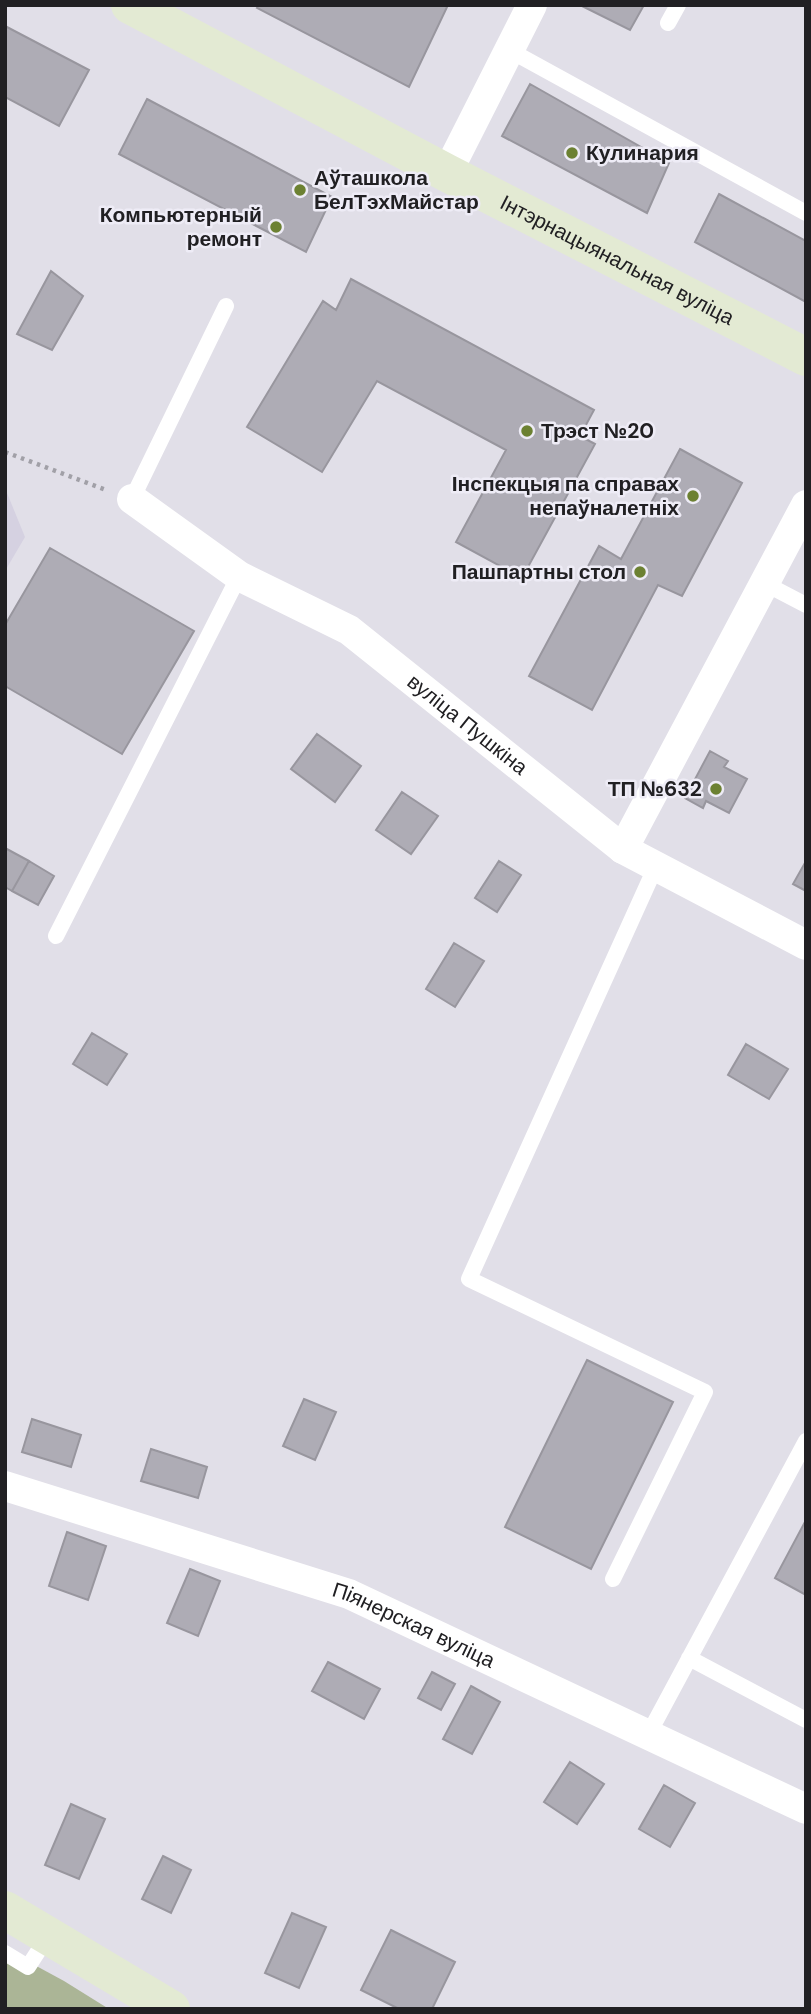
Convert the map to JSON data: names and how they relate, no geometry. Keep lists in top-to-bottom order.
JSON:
{
  "streets": {
    "street": ["Інтэрнацыянальная вуліца", "вуліца Пушкіна", "Піянерская вуліца"]
  },
  "places": [
    "Кулинария",
    "Аўташкола БелТэхМайстар",
    "Компьютерный ремонт",
    "Трэст №20",
    "Інспекцыя па справах непаўналетніх",
    "Пашпартны стол",
    "ТП №632"
  ]
}
